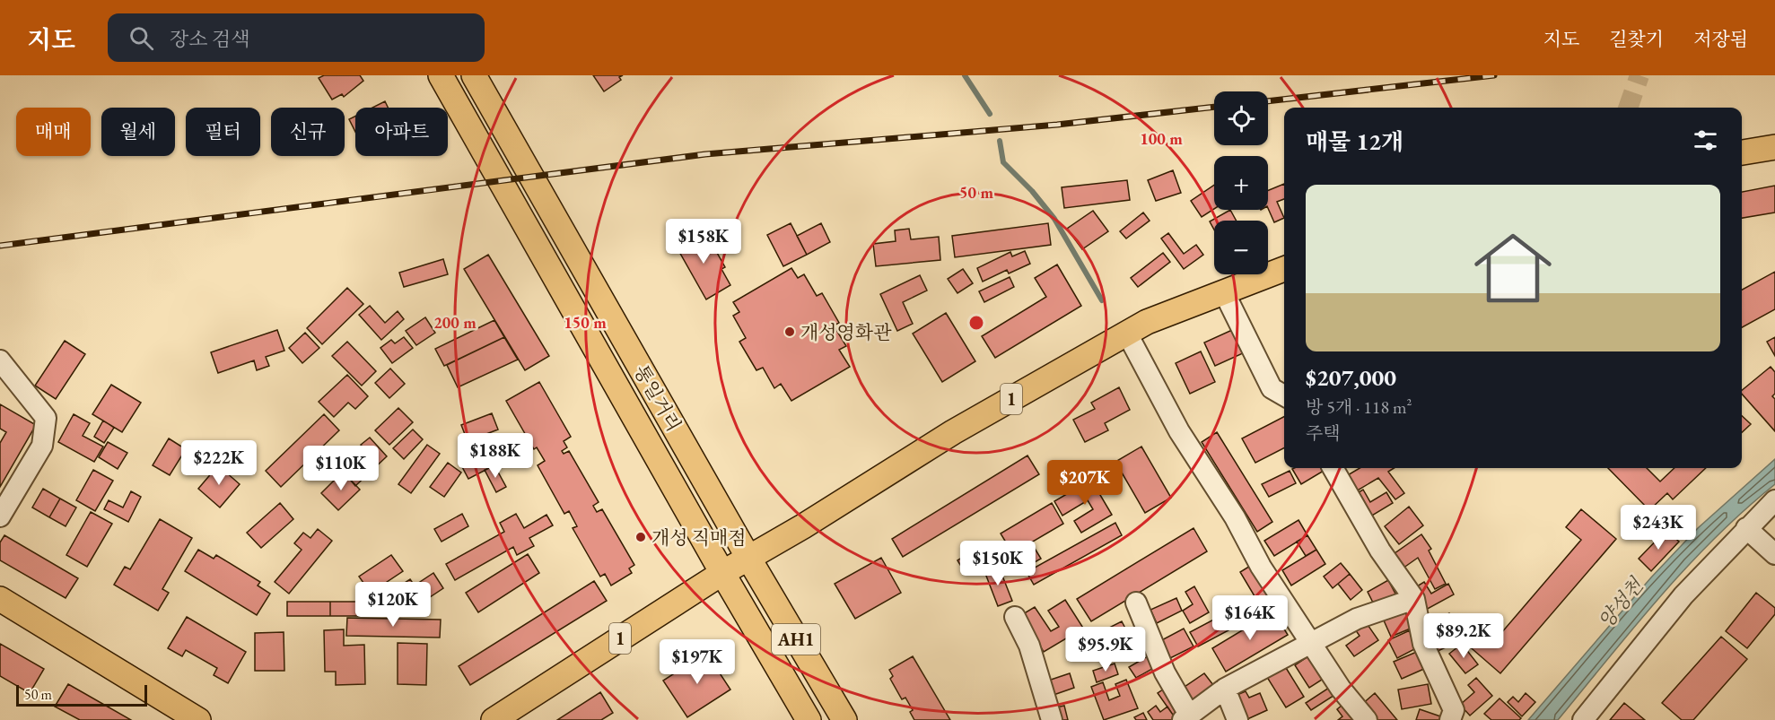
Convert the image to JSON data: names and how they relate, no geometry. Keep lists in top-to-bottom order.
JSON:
{
  "streets": {
    "main road": ["통일거리", "1", "AH1"]
  },
  "crossings": [
    ["통일거리", "1"]
  ],
  "water": ["양성천"],
  "places": ["개성영화관", "개성 직매점"],
  "scale_bar": "50 m",
  "page": {
    "header": "지도",
    "search": "장소 검색",
    "nav": ["지도", "길찾기", "저장됨"],
    "map_buttons": ["+", "−"],
    "chip": [
      "매매",
      "월세",
      "필터",
      "신규",
      "아파트"
    ],
    "heading": "매물 12개",
    "list": [
      {
        "name": "$207,000",
        "note": "방 5개 · 118 m² · 주택"
      }
    ],
    "price": [
      "$158K",
      "$188K",
      "$222K",
      "$110K",
      "$207K",
      "$243K",
      "$150K",
      "$120K",
      "$164K",
      "$89.2K",
      "$95.9K",
      "$197K"
    ],
    "scale": "50 m"
  },
  "rings": [
    "100 m",
    "50 m",
    "150 m",
    "200 m"
  ]
}
